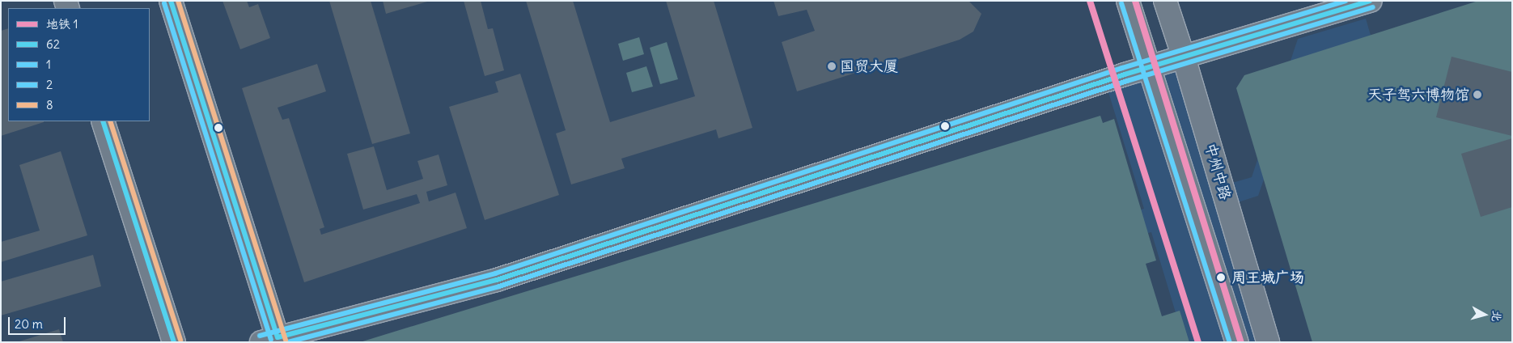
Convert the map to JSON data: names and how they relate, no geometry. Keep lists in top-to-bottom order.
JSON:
{
  "streets": {
    "main road": ["中州中路"]
  },
  "places": ["国贸大厦", "天子驾六博物馆", "周王城广场"],
  "lines": [
    "metro line 1",
    "transit line 62",
    "transit line 2",
    "transit line 8",
    "transit line 1"
  ],
  "legend": [
    "地铁 1",
    "62",
    "1",
    "2",
    "8"
  ],
  "scale_bar": "20 m",
  "north": "right"
}
